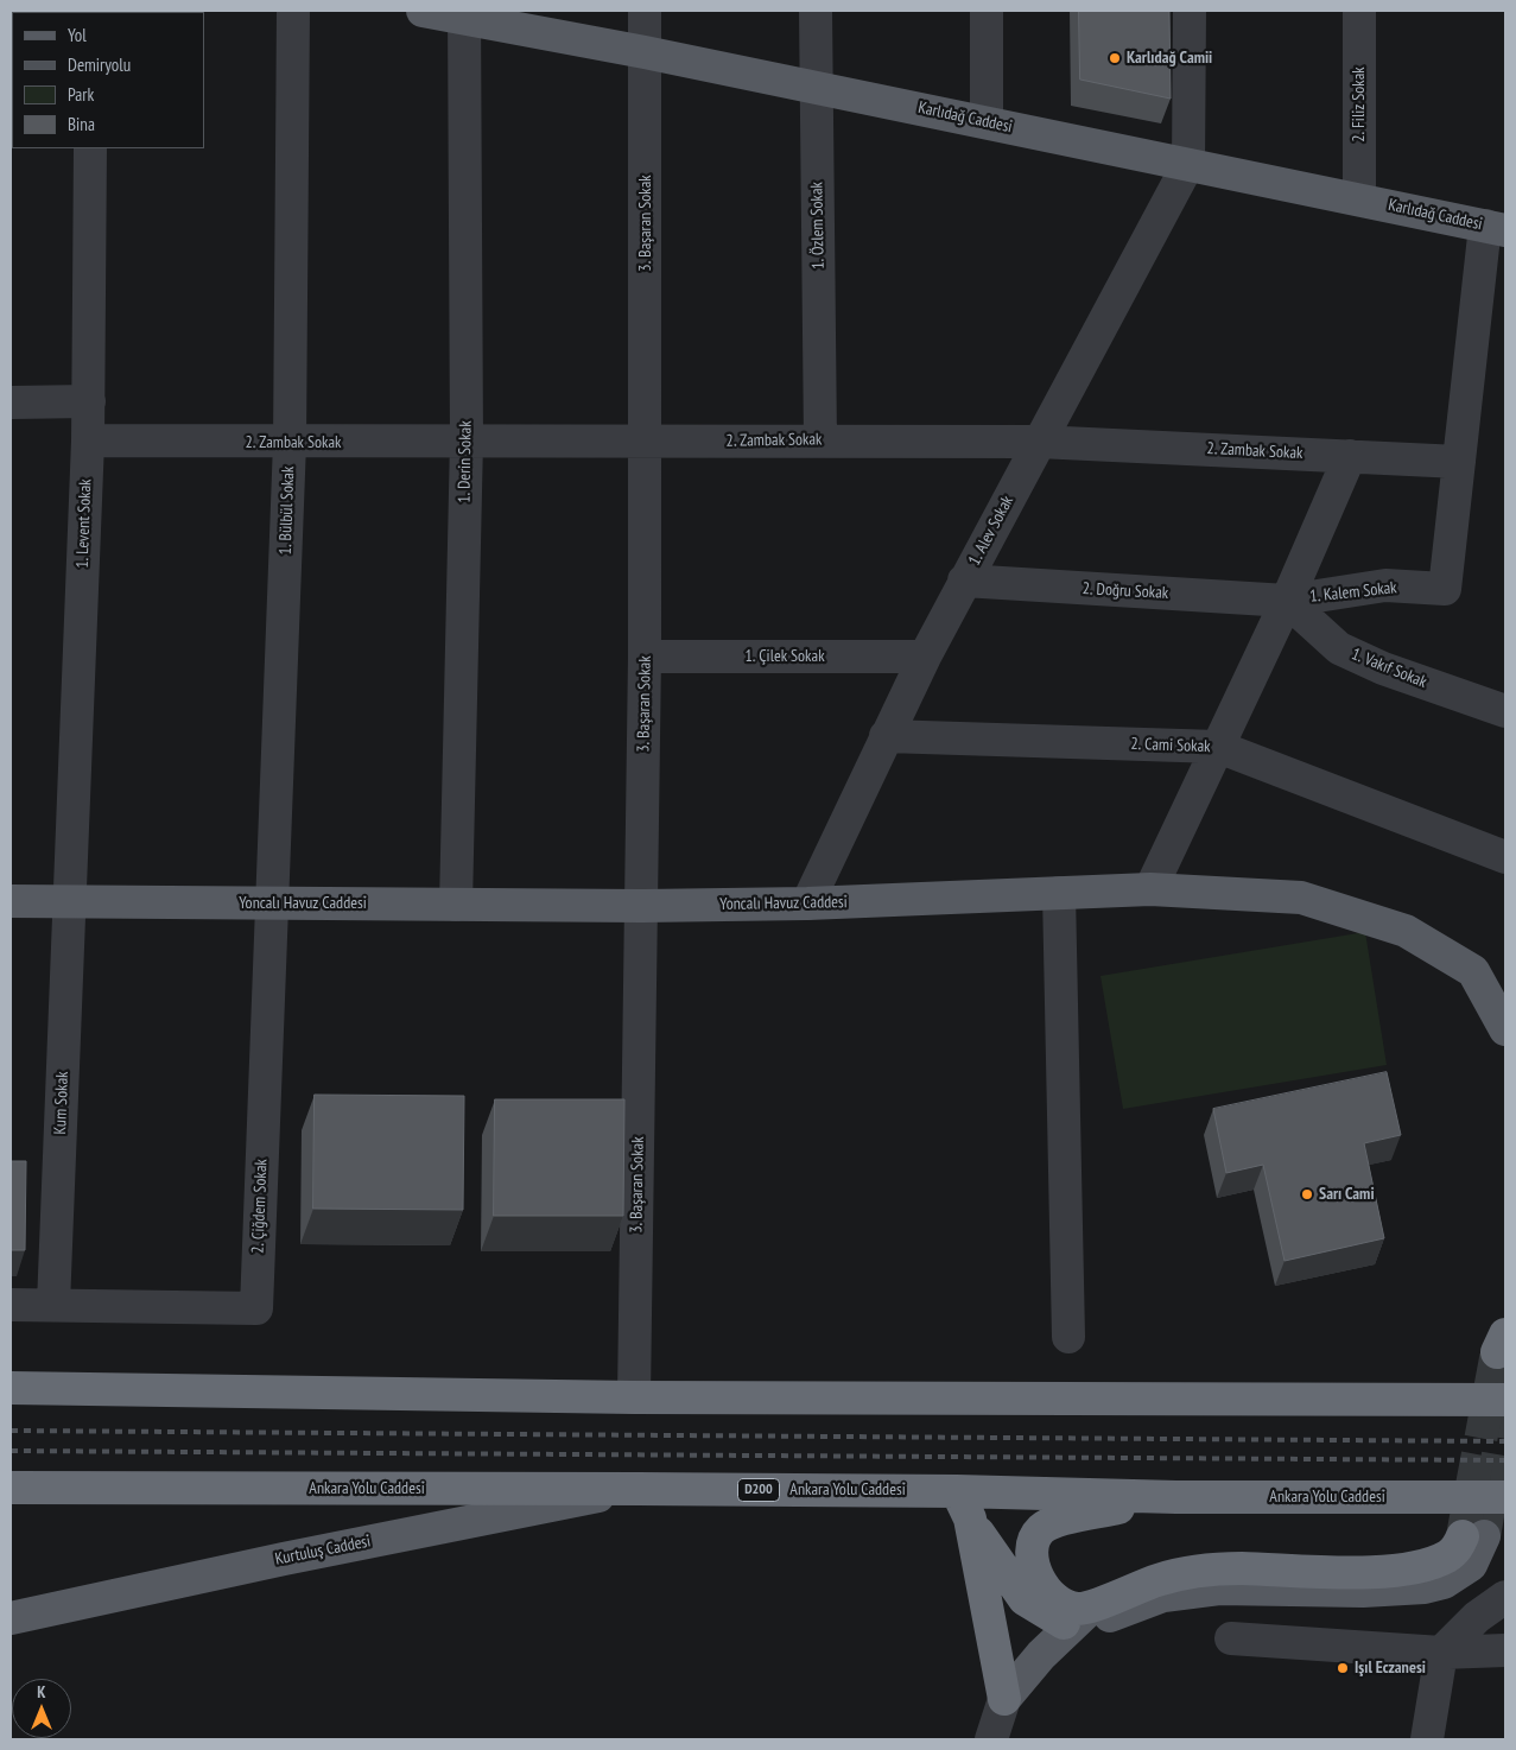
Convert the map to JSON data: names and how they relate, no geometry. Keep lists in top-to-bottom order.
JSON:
{
  "streets": {
    "highway": ["Ankara Yolu Caddesi", "D200"],
    "main road": ["Karlıdağ Caddesi", "Yoncalı Havuz Caddesi", "Kurtuluş Caddesi"],
    "street": [
      "2. Filiz Sokak",
      "3. Başaran Sokak",
      "1. Özlem Sokak",
      "2. Zambak Sokak",
      "1. Derin Sokak",
      "1. Bülbül Sokak",
      "1. Levent Sokak",
      "1. Alev Sokak",
      "2. Doğru Sokak",
      "1. Kalem Sokak",
      "1. Çilek Sokak",
      "1. Vakıf Sokak",
      "2. Cami Sokak",
      "Kum Sokak",
      "2. Çiğdem Sokak"
    ]
  },
  "crossings": [
    ["2. Filiz Sokak", "Karlıdağ Caddesi"],
    ["Karlıdağ Caddesi", "3. Başaran Sokak"],
    ["Karlıdağ Caddesi", "1. Özlem Sokak"],
    ["Karlıdağ Caddesi", "1. Derin Sokak"],
    ["Karlıdağ Caddesi", "1. Alev Sokak"],
    ["Karlıdağ Caddesi", "1. Kalem Sokak"],
    ["3. Başaran Sokak", "2. Zambak Sokak"],
    ["3. Başaran Sokak", "1. Çilek Sokak"],
    ["3. Başaran Sokak", "Yoncalı Havuz Caddesi"],
    ["1. Özlem Sokak", "2. Zambak Sokak"],
    ["2. Zambak Sokak", "1. Derin Sokak"],
    ["2. Zambak Sokak", "1. Bülbül Sokak"],
    ["2. Zambak Sokak", "1. Levent Sokak"],
    ["2. Zambak Sokak", "1. Alev Sokak"],
    ["2. Zambak Sokak", "1. Kalem Sokak"],
    ["1. Derin Sokak", "Yoncalı Havuz Caddesi"],
    ["1. Bülbül Sokak", "Yoncalı Havuz Caddesi"],
    ["1. Bülbül Sokak", "2. Çiğdem Sokak"],
    ["1. Levent Sokak", "Yoncalı Havuz Caddesi"],
    ["1. Levent Sokak", "Kum Sokak"],
    ["1. Alev Sokak", "2. Doğru Sokak"],
    ["1. Alev Sokak", "1. Çilek Sokak"],
    ["1. Alev Sokak", "2. Cami Sokak"],
    ["1. Alev Sokak", "Yoncalı Havuz Caddesi"],
    ["2. Doğru Sokak", "1. Kalem Sokak"],
    ["2. Doğru Sokak", "1. Vakıf Sokak"],
    ["1. Kalem Sokak", "1. Vakıf Sokak"],
    ["1. Kalem Sokak", "2. Cami Sokak"],
    ["1. Kalem Sokak", "Yoncalı Havuz Caddesi"],
    ["Yoncalı Havuz Caddesi", "Kum Sokak"],
    ["Yoncalı Havuz Caddesi", "2. Çiğdem Sokak"],
    ["Kum Sokak", "2. Çiğdem Sokak"],
    ["Ankara Yolu Caddesi", "Kurtuluş Caddesi"]
  ],
  "places": ["Karlıdağ Camii", "Sarı Cami", "Işıl Eczanesi"],
  "legend": [
    "Yol",
    "Demiryolu",
    "Park",
    "Bina"
  ],
  "north": "top"
}
